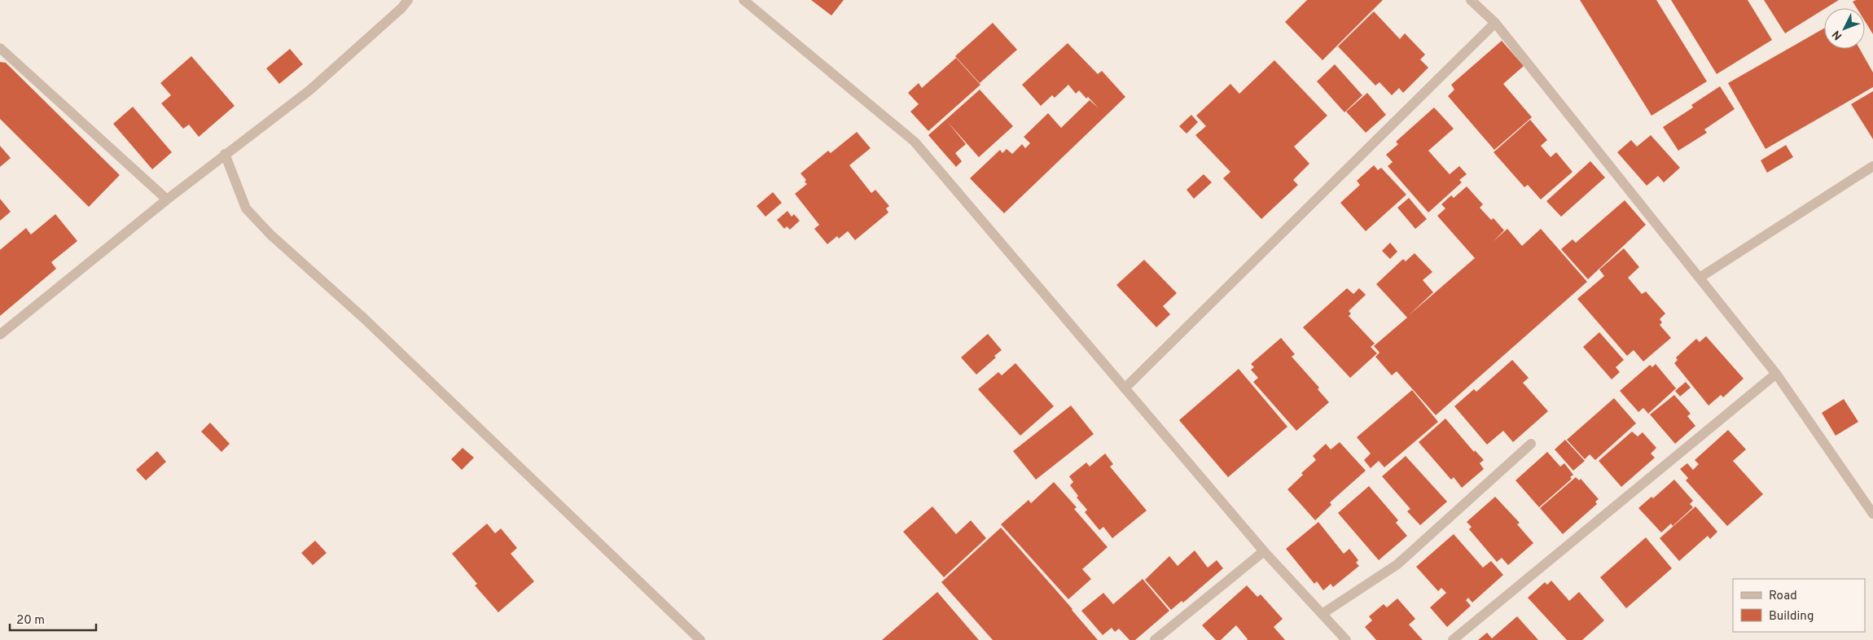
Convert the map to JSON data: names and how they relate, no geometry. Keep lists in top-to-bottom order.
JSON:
{
  "legend": ["Road", "Building"],
  "scale_bar": "20 m",
  "north": "bottom left"
}
